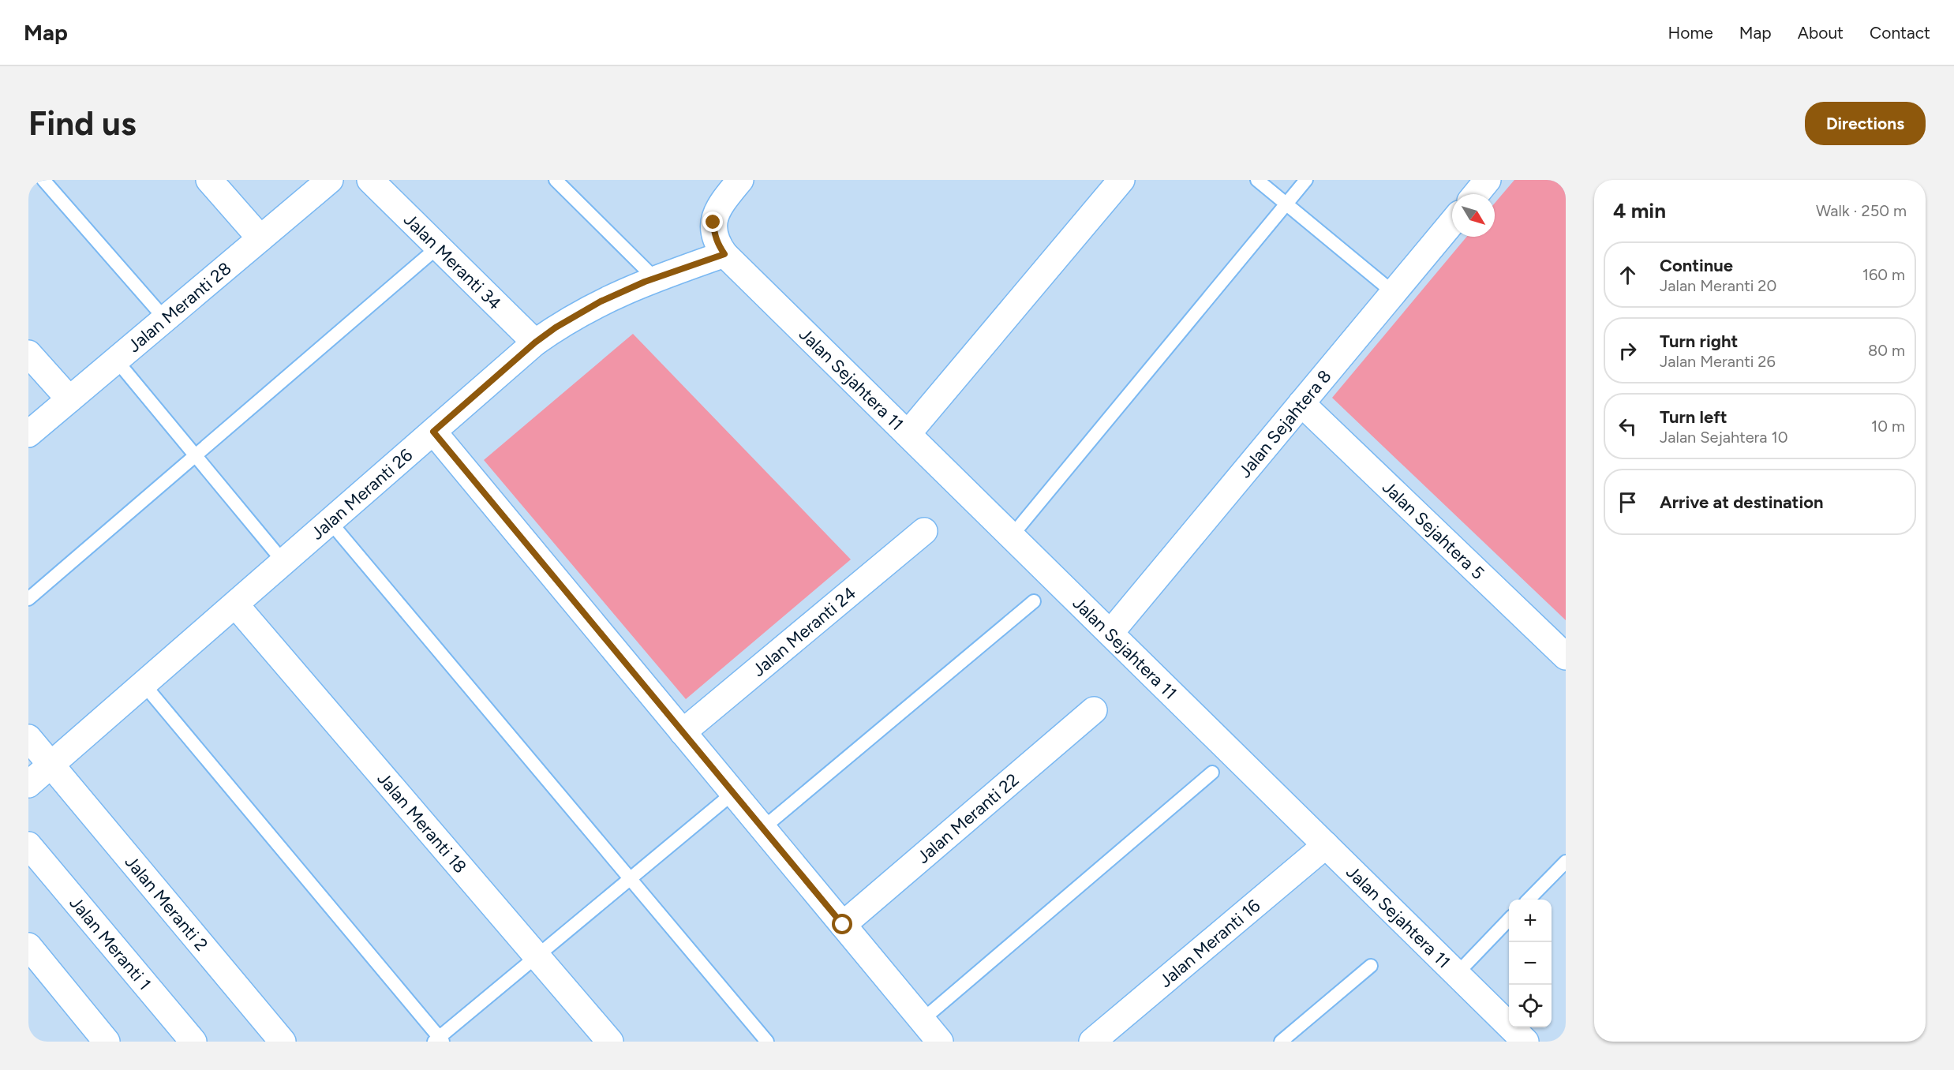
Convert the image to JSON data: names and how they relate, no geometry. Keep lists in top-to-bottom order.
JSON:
{
  "streets": {
    "street": [
      "Jalan Meranti 34",
      "Jalan Meranti 28",
      "Jalan Sejahtera 11",
      "Jalan Sejahtera 8",
      "Jalan Meranti 26",
      "Jalan Sejahtera 5",
      "Jalan Meranti 24",
      "Jalan Meranti 22",
      "Jalan Meranti 18",
      "Jalan Meranti 2",
      "Jalan Meranti 1",
      "Jalan Meranti 16"
    ]
  },
  "crossings": [
    ["Jalan Meranti 34", "Jalan Meranti 26"],
    ["Jalan Sejahtera 11", "Jalan Sejahtera 8"],
    ["Jalan Sejahtera 11", "Jalan Meranti 26"],
    ["Jalan Sejahtera 11", "Jalan Meranti 16"],
    ["Jalan Sejahtera 8", "Jalan Sejahtera 5"],
    ["Jalan Meranti 26", "Jalan Meranti 18"],
    ["Jalan Meranti 26", "Jalan Meranti 2"]
  ],
  "north": "bottom right",
  "page": {
    "header": "Map",
    "nav": [
      "Home",
      "Map",
      "About",
      "Contact"
    ],
    "buttons": "Directions",
    "title": "Find us",
    "heading": ["4 min", "Walk · 250 m"],
    "list": [
      ["Continue", "Jalan Meranti 20", "160 m"],
      ["Turn right", "Jalan Meranti 26", "80 m"],
      ["Turn left", "Jalan Sejahtera 10", "10 m"],
      "Arrive at destination"
    ],
    "map_buttons": ["+", "−"]
  }
}
